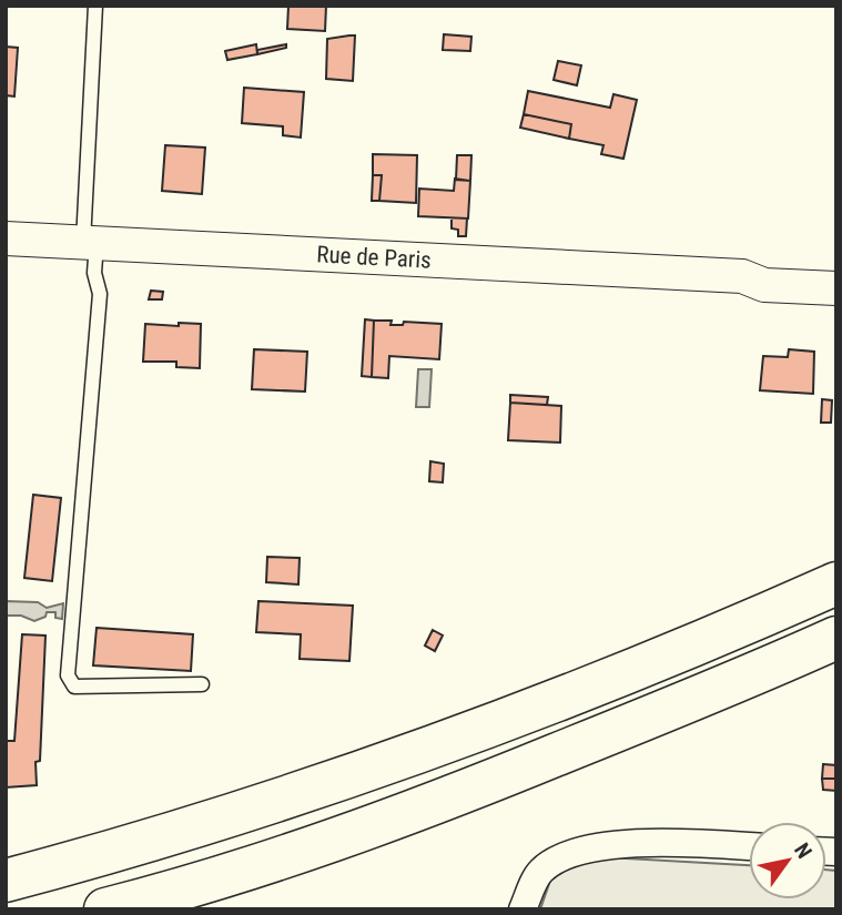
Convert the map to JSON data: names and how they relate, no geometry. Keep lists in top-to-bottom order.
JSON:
{
  "streets": {
    "street": ["Rue de Paris"]
  },
  "north": "top right"
}
